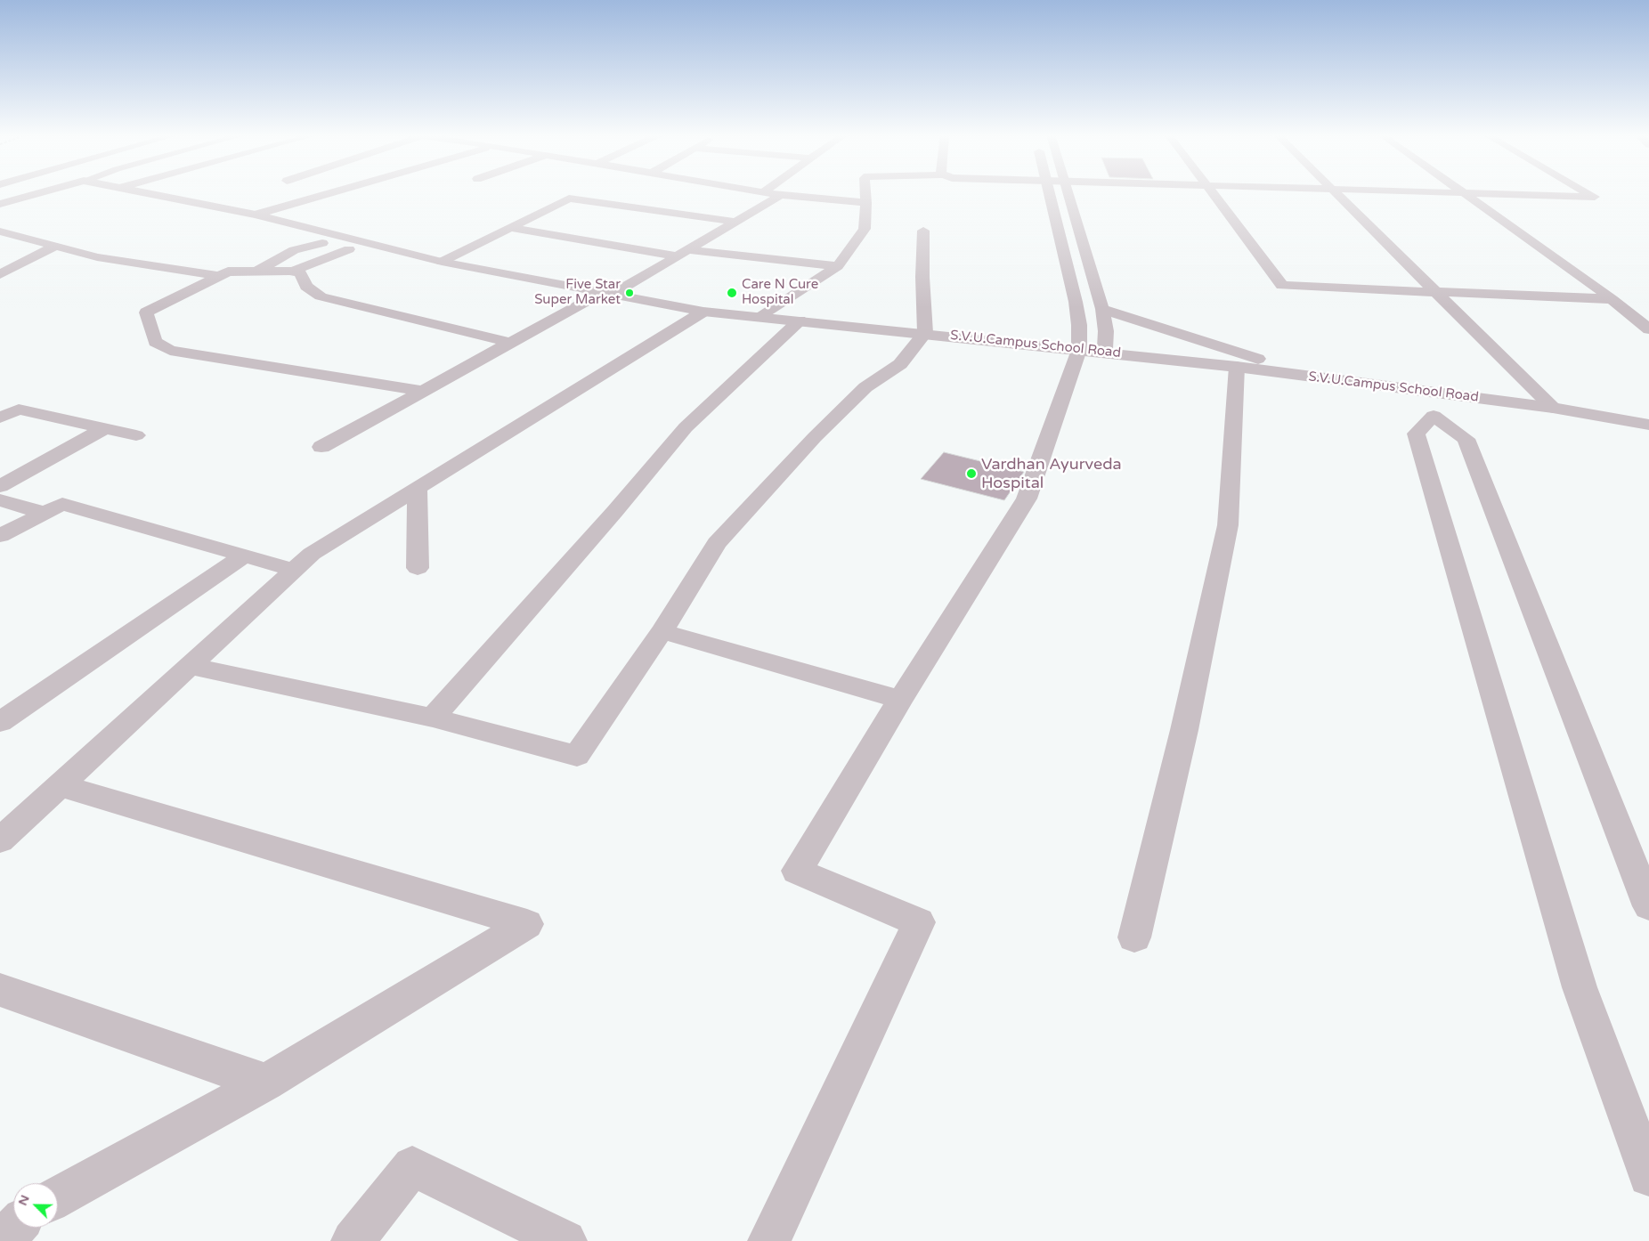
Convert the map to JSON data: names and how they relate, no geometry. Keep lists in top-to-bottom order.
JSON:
{
  "streets": {
    "street": ["S.V.U.Campus School Road"]
  },
  "places": ["Five Star Super Market", "Care N Cure Hospital", "Vardhan Ayurveda Hospital"],
  "north": "top left"
}
